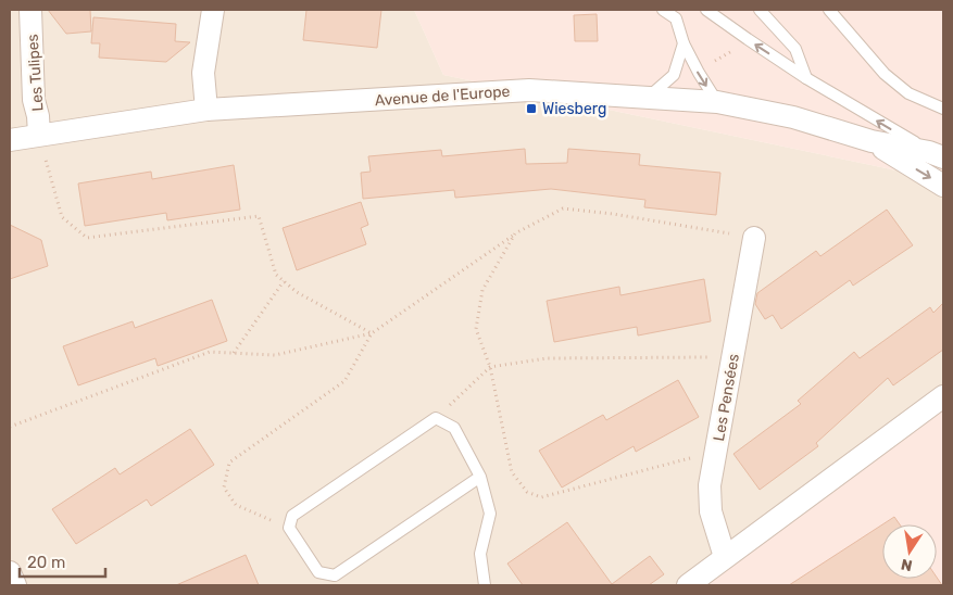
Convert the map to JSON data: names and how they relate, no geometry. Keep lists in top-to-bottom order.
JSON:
{
  "streets": {
    "street": ["Les Tulipes", "Avenue de l'Europe", "Les Pensées"]
  },
  "crossings": [
    ["Les Tulipes", "Avenue de l'Europe"]
  ],
  "places": {
    "transit": ["Wiesberg"]
  },
  "scale_bar": "20 m",
  "north": "bottom"
}
